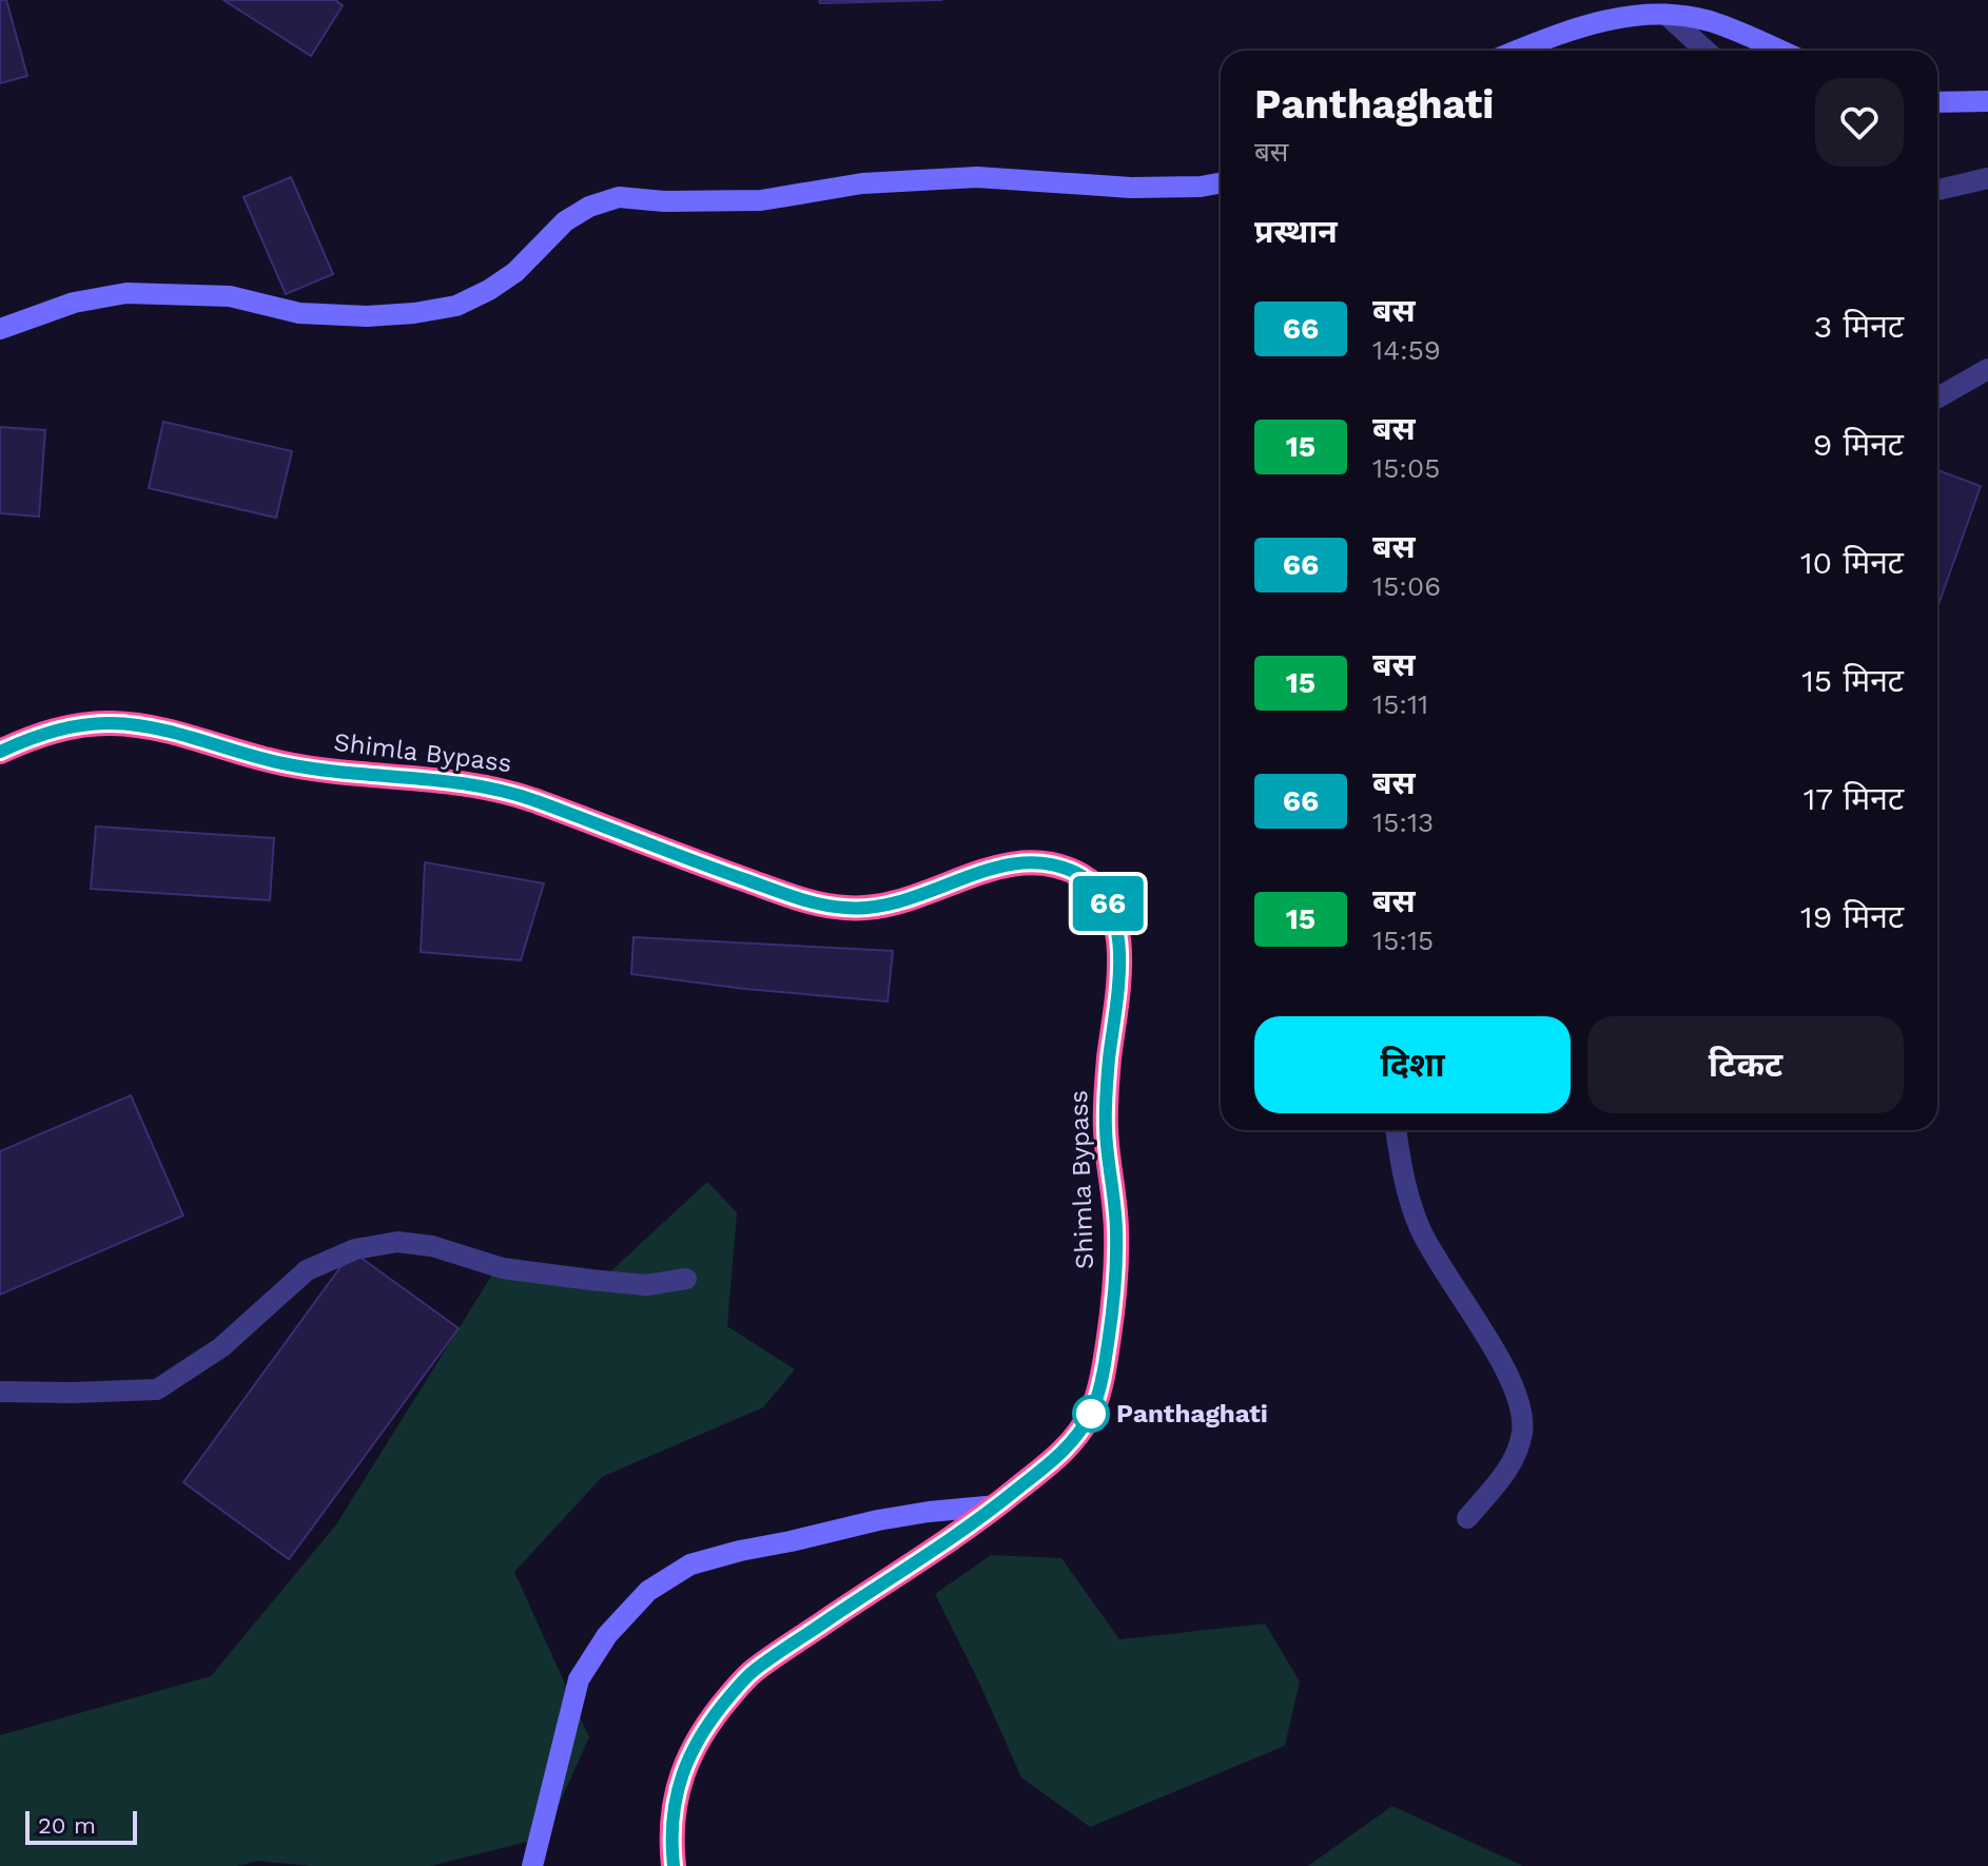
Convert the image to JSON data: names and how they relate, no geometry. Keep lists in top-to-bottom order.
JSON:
{
  "streets": {
    "highway": ["Shimla Bypass"]
  },
  "places": ["Panthaghati"],
  "lines": ["bus line 66"],
  "scale_bar": "20 m",
  "page": {
    "on_map": "66",
    "heading": [
      ["Panthaghati", "बस"],
      "प्रस्थान"
    ],
    "list": [
      {
        "mark": "66",
        "name": "बस",
        "note": "14:59",
        "value": "3 मिनट"
      },
      {
        "mark": "15",
        "name": "बस",
        "note": "15:05",
        "value": "9 मिनट"
      },
      {
        "mark": "66",
        "name": "बस",
        "note": "15:06",
        "value": "10 मिनट"
      },
      {
        "mark": "15",
        "name": "बस",
        "note": "15:11",
        "value": "15 मिनट"
      },
      {
        "mark": "66",
        "name": "बस",
        "note": "15:13",
        "value": "17 मिनट"
      },
      {
        "mark": "15",
        "name": "बस",
        "note": "15:15",
        "value": "19 मिनट"
      }
    ],
    "buttons": ["दिशा", "टिकट"],
    "scale": "20 m"
  }
}
